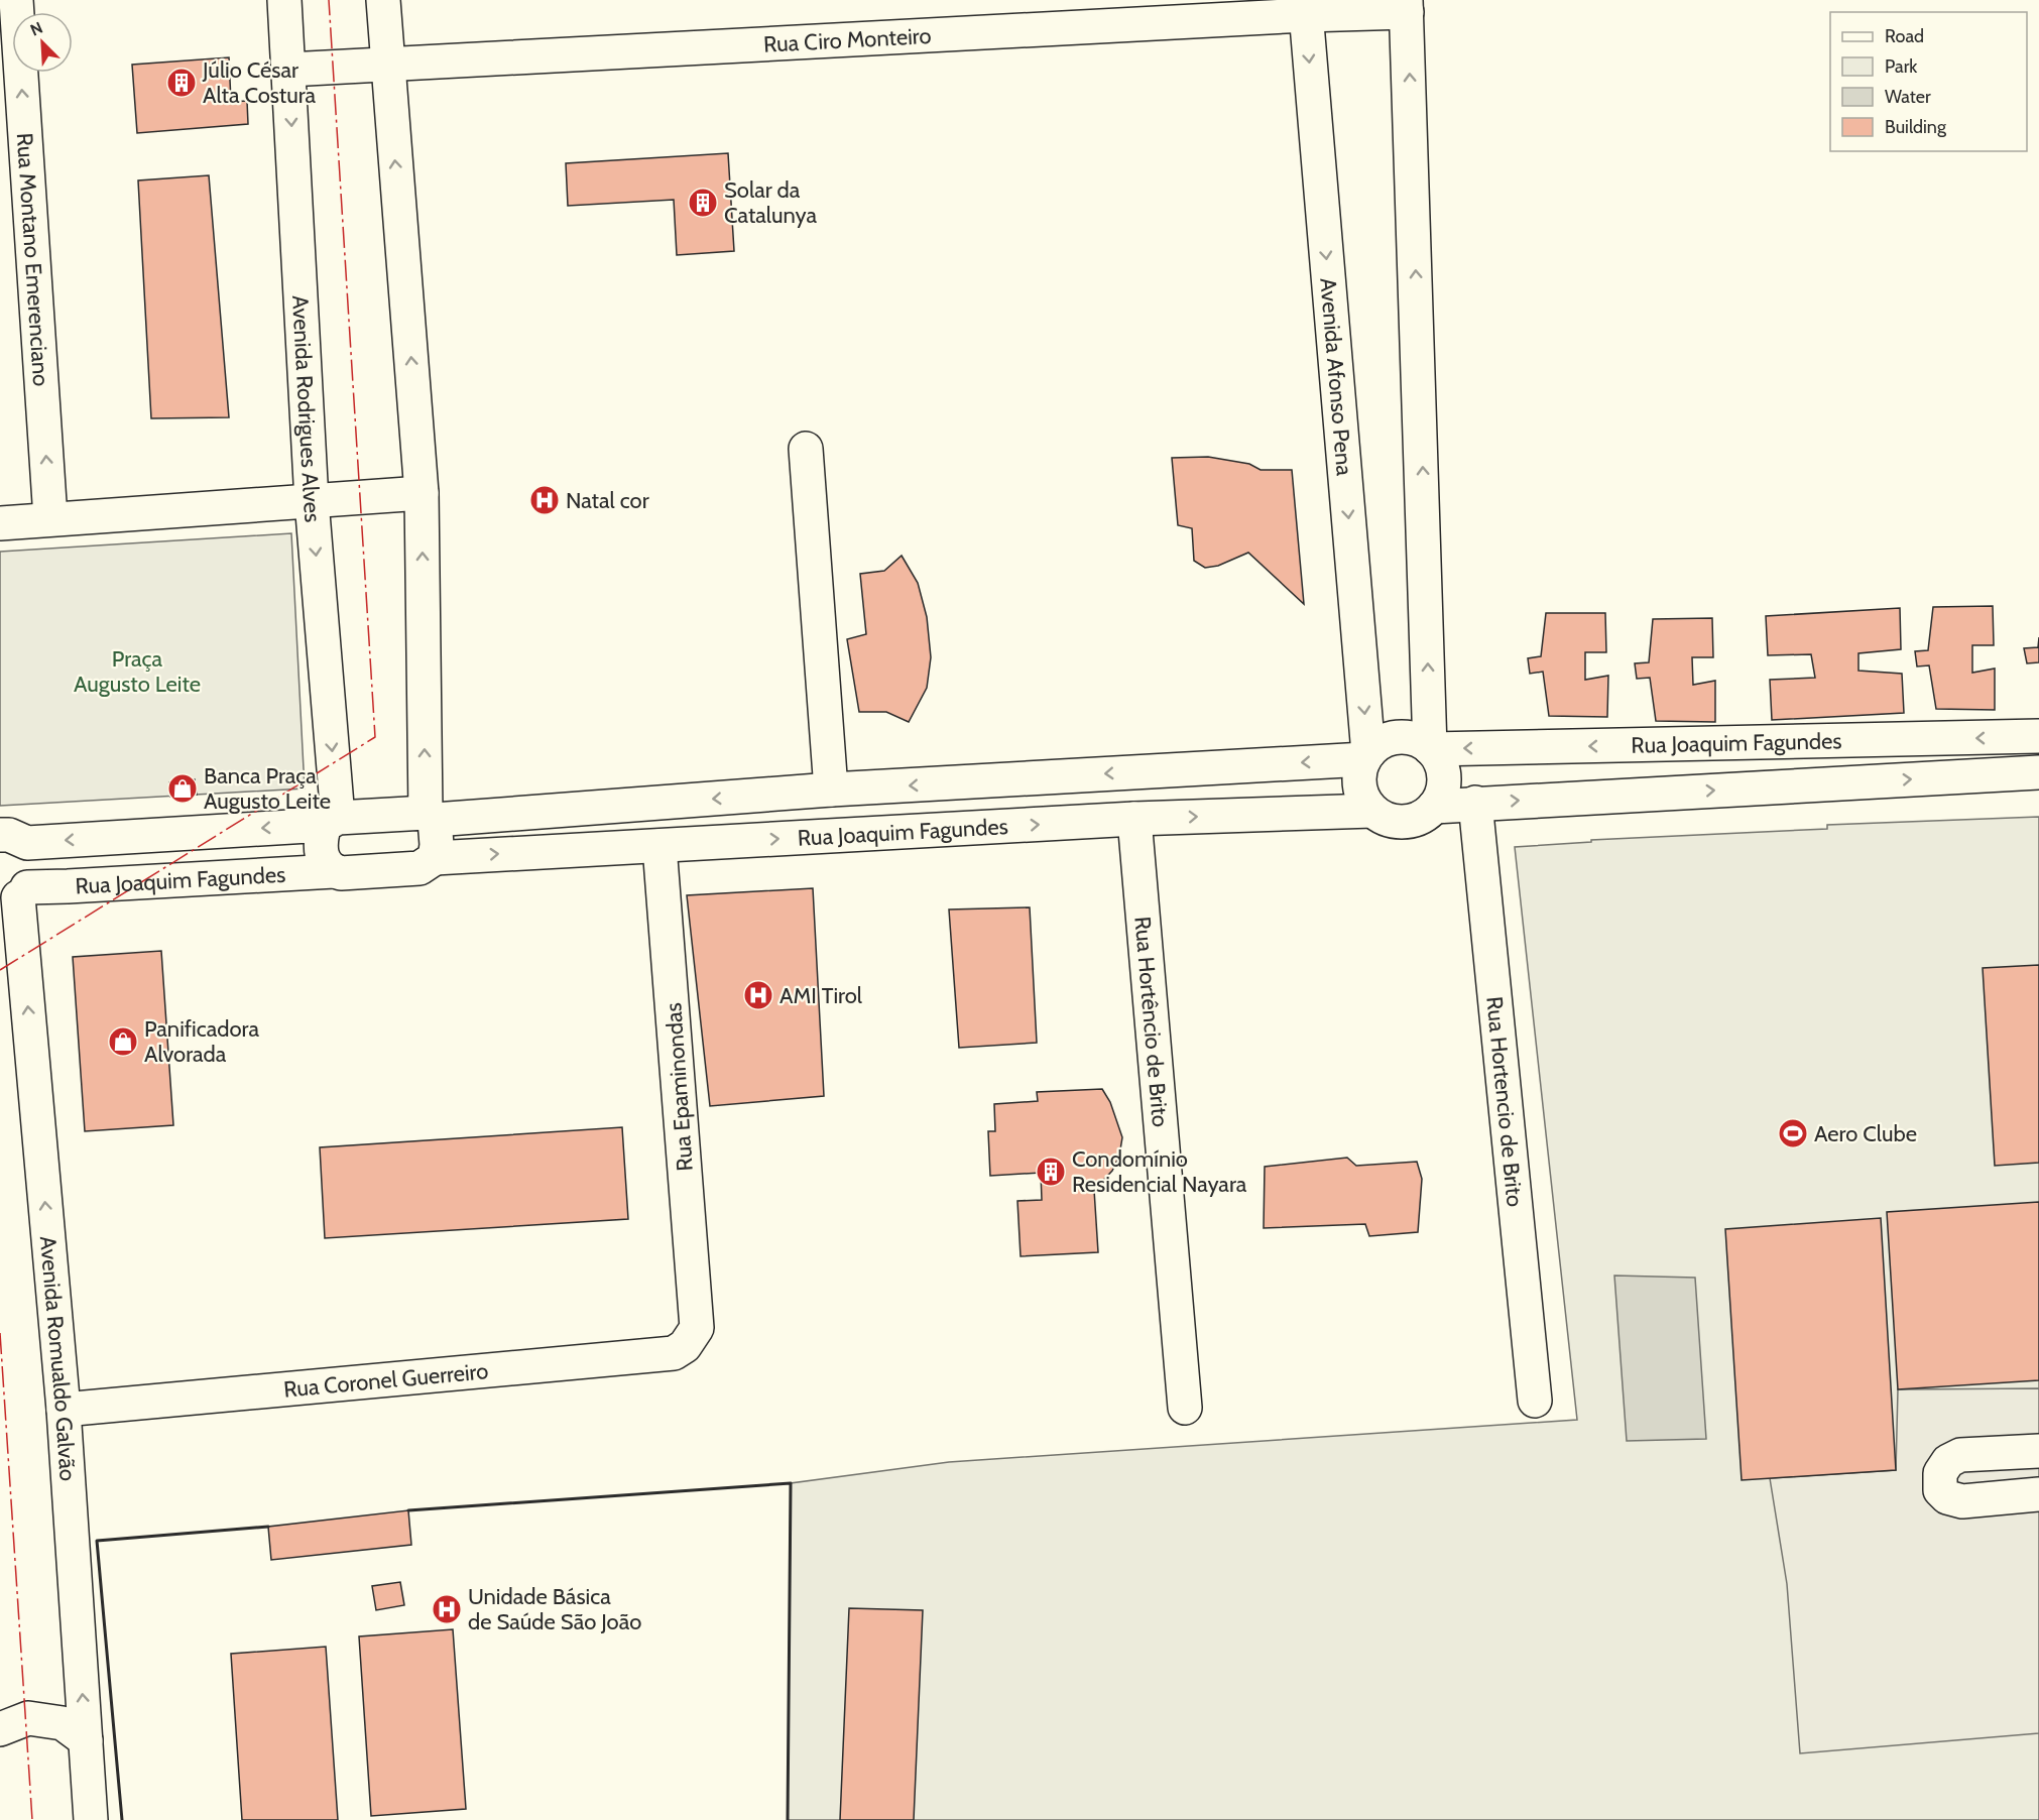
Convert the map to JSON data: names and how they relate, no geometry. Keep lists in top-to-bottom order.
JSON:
{
  "streets": {
    "main road": [
      "Rua Ciro Monteiro",
      "Rua Montano Emerenciano",
      "Avenida Afonso Pena",
      "Avenida Rodrigues Alves",
      "Rua Joaquim Fagundes",
      "Rua Hortêncio de Brito",
      "Rua Epaminondas",
      "Rua Hortencio de Brito",
      "Avenida Romualdo Galvão",
      "Rua Coronel Guerreiro"
    ]
  },
  "crossings": [
    ["Rua Ciro Monteiro", "Avenida Afonso Pena"],
    ["Rua Ciro Monteiro", "Avenida Rodrigues Alves"],
    ["Avenida Afonso Pena", "Rua Joaquim Fagundes"],
    ["Avenida Rodrigues Alves", "Rua Joaquim Fagundes"],
    ["Rua Joaquim Fagundes", "Rua Hortêncio de Brito"],
    ["Rua Joaquim Fagundes", "Rua Epaminondas"],
    ["Rua Joaquim Fagundes", "Rua Hortencio de Brito"],
    ["Rua Joaquim Fagundes", "Avenida Romualdo Galvão"],
    ["Rua Epaminondas", "Rua Coronel Guerreiro"],
    ["Avenida Romualdo Galvão", "Rua Coronel Guerreiro"]
  ],
  "one_way": ["Rua Montano Emerenciano", "Avenida Romualdo Galvão"],
  "parks": ["Praça Augusto Leite"],
  "places": {
    "building": ["Júlio César Alta Costura", "Solar da Catalunya", "Condomínio Residencial Nayara"],
    "hospital": ["Natal cor", "AMI Tirol", "Unidade Básica de Saúde São João"],
    "shop": ["Banca Praça Augusto Leite", "Panificadora Alvorada"],
    "sports": ["Aero Clube"]
  },
  "legend": [
    "Road",
    "Park",
    "Water",
    "Building"
  ],
  "north": "top left"
}
